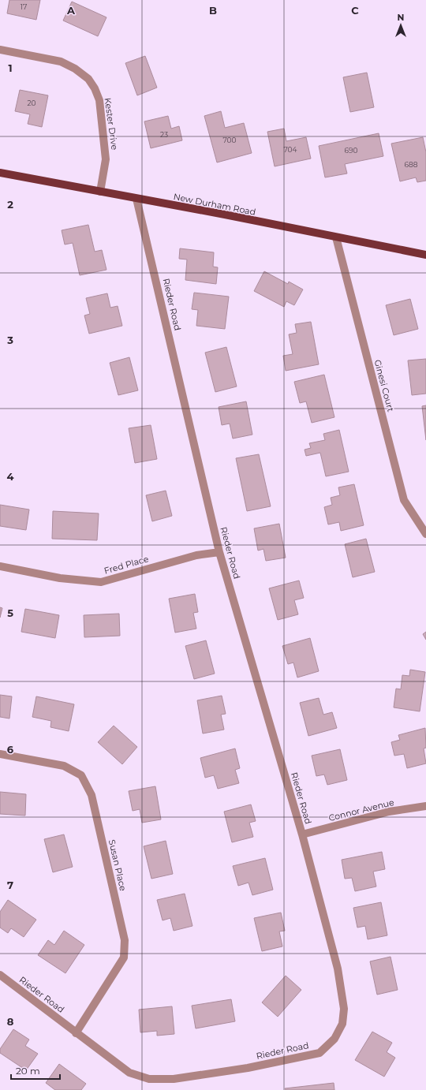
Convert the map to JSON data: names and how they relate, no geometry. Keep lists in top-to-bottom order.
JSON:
{
  "streets": {
    "main road": ["New Durham Road"],
    "street": [
      "Kester Drive",
      "Rieder Road",
      "Ginesi Court",
      "Fred Place",
      "Connor Avenue",
      "Susan Place"
    ]
  },
  "crossings": [
    ["Kester Drive", "New Durham Road"],
    ["New Durham Road", "Rieder Road"],
    ["New Durham Road", "Ginesi Court"],
    ["Rieder Road", "Fred Place"],
    ["Rieder Road", "Connor Avenue"],
    ["Rieder Road", "Susan Place"]
  ],
  "house_numbers": [
    "17",
    "20",
    "23",
    "700",
    "704",
    "690",
    "688"
  ],
  "scale_bar": "20 m",
  "north": "top",
  "grid": {
    "columns": ["A", "B", "C"],
    "rows": [
      "1",
      "2",
      "3",
      "4",
      "5",
      "6",
      "7",
      "8"
    ]
  }
}
